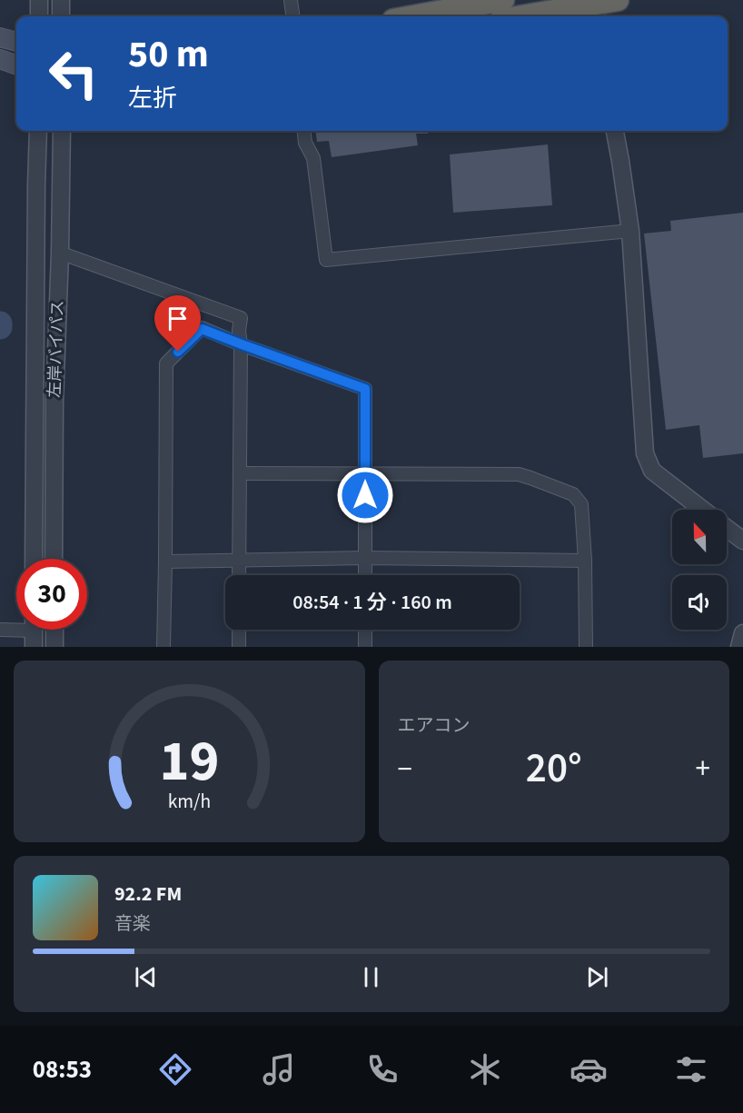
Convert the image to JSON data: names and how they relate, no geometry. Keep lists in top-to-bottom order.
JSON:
{
  "streets": {
    "street": ["左岸バイパス"]
  },
  "north": "top",
  "page": {
    "turn": ["50 m", "左折"],
    "limit": "30",
    "trip": "08:54 · 1 分 · 160 m",
    "tile": "エアコン",
    "heat": ["−", "20°", "+"],
    "song": ["92.2 FM", "音楽"],
    "tabs": "08:53",
    "gauge": ["19", "km/h"]
  }
}
